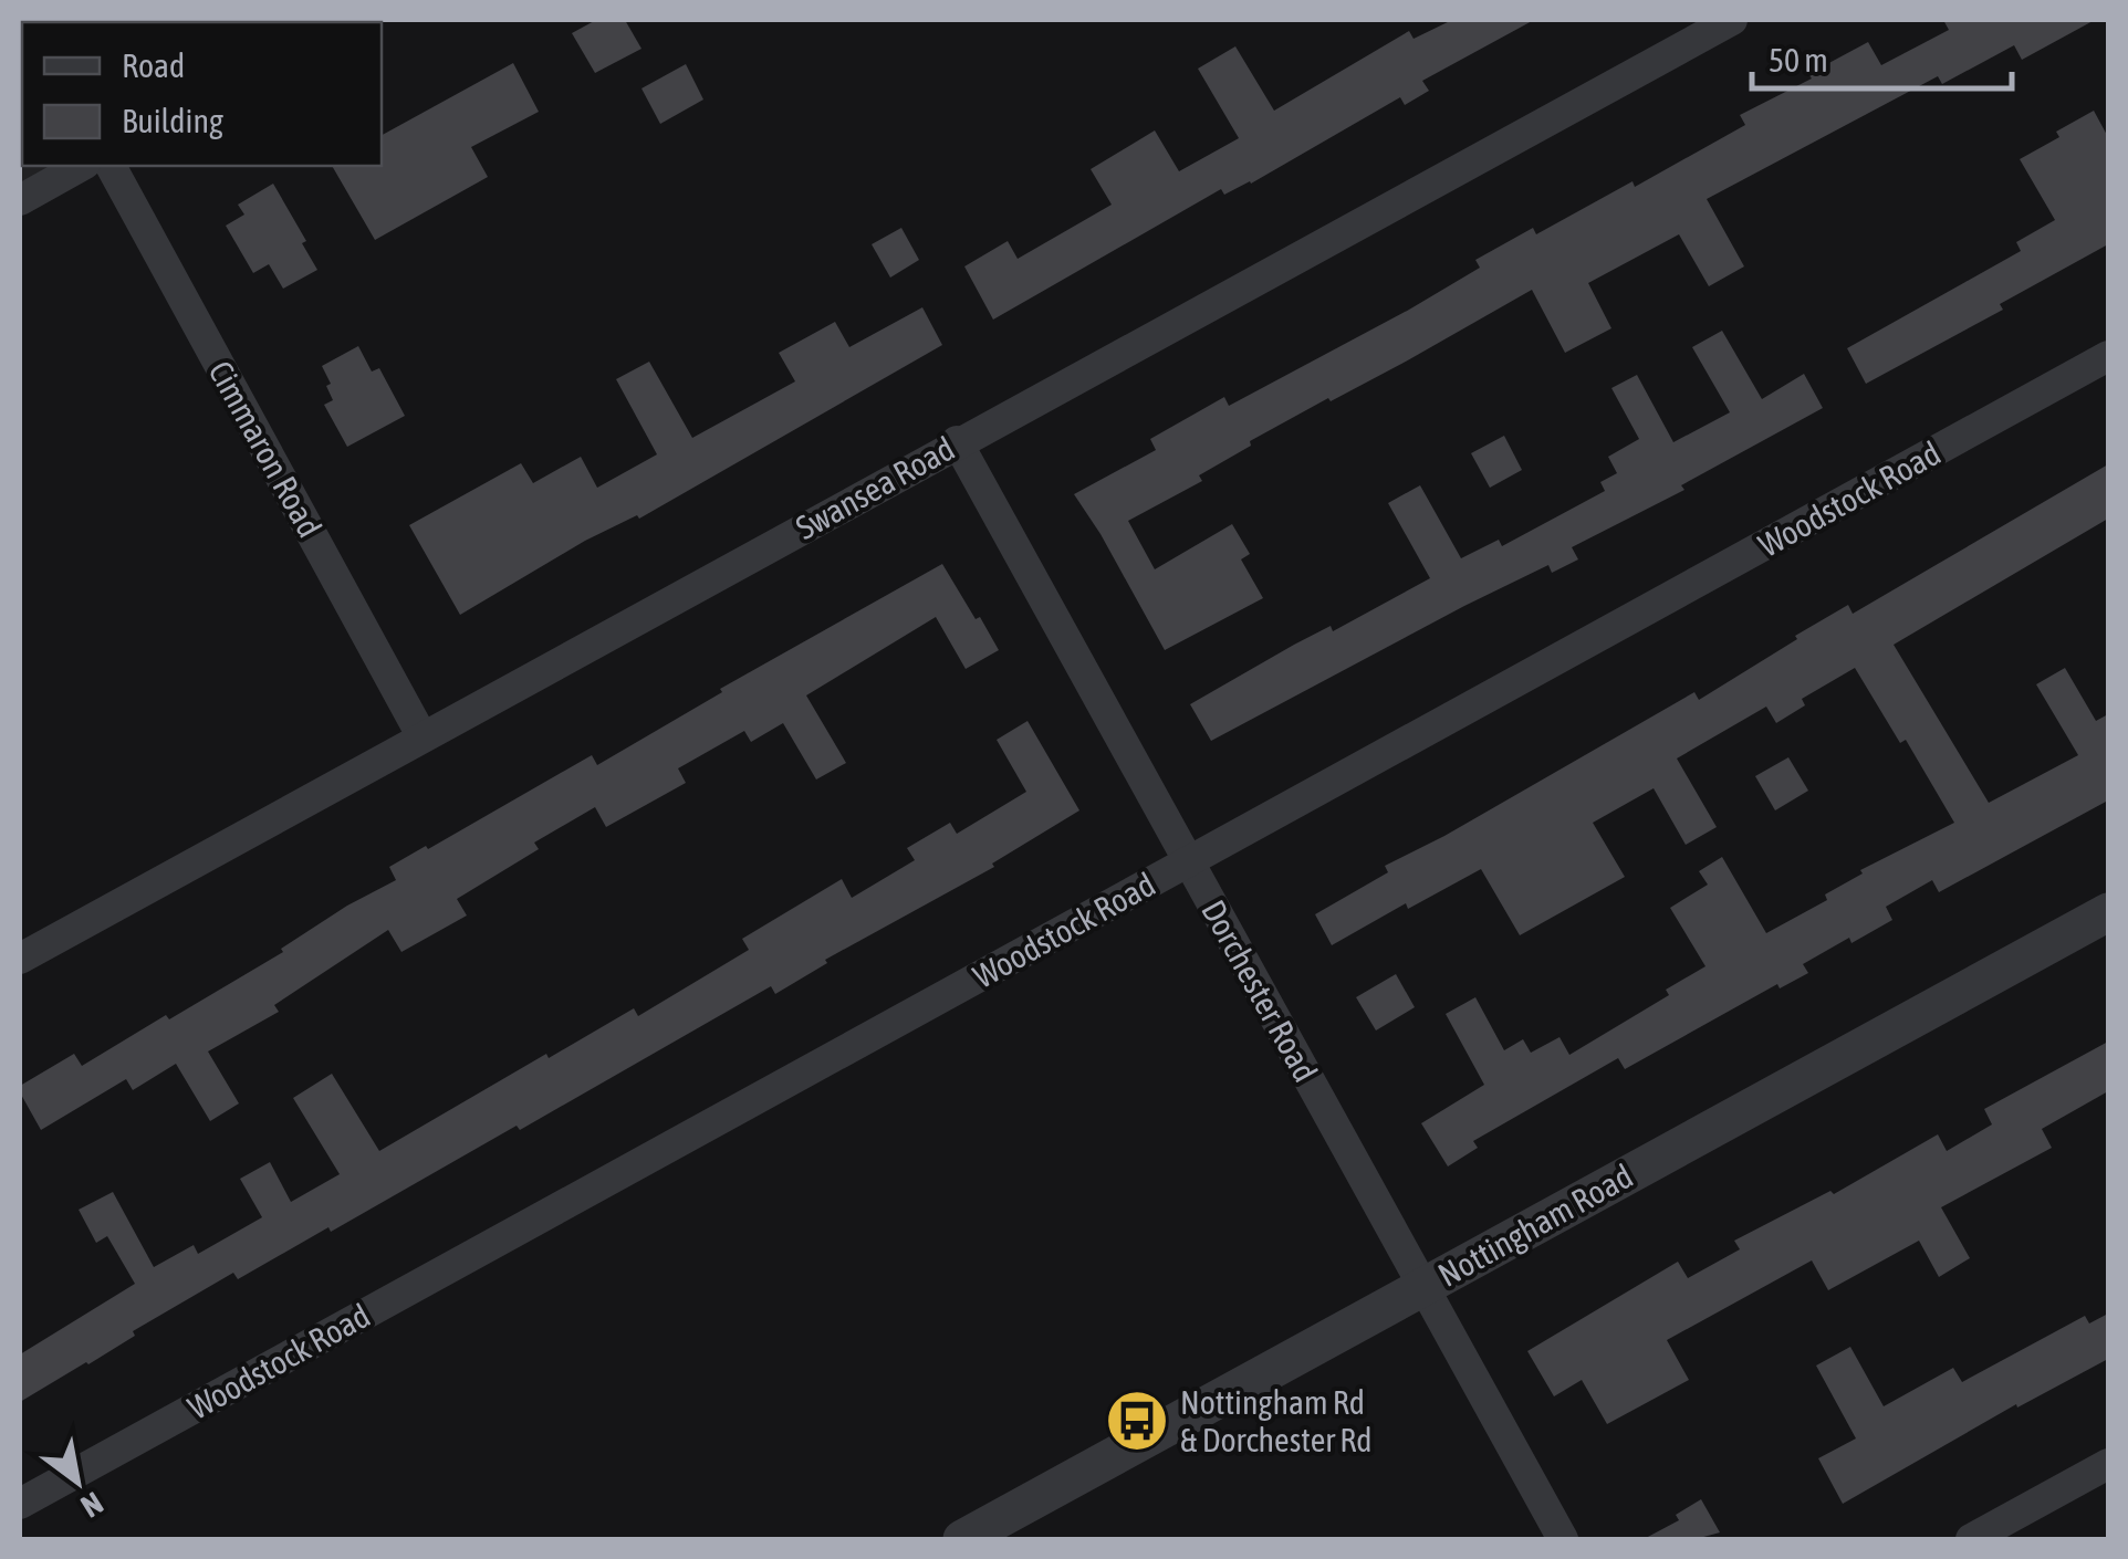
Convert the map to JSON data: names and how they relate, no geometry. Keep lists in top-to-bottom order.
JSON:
{
  "streets": {
    "street": [
      "Cimmaron Road",
      "Swansea Road",
      "Woodstock Road",
      "Dorchester Road",
      "Nottingham Road"
    ]
  },
  "crossings": [
    ["Cimmaron Road", "Swansea Road"],
    ["Swansea Road", "Dorchester Road"],
    ["Woodstock Road", "Dorchester Road"],
    ["Dorchester Road", "Nottingham Road"]
  ],
  "places": {
    "bus stop": ["Nottingham Rd & Dorchester Rd"]
  },
  "legend": ["Road", "Building"],
  "scale_bar": "50 m",
  "north": "bottom right"
}
